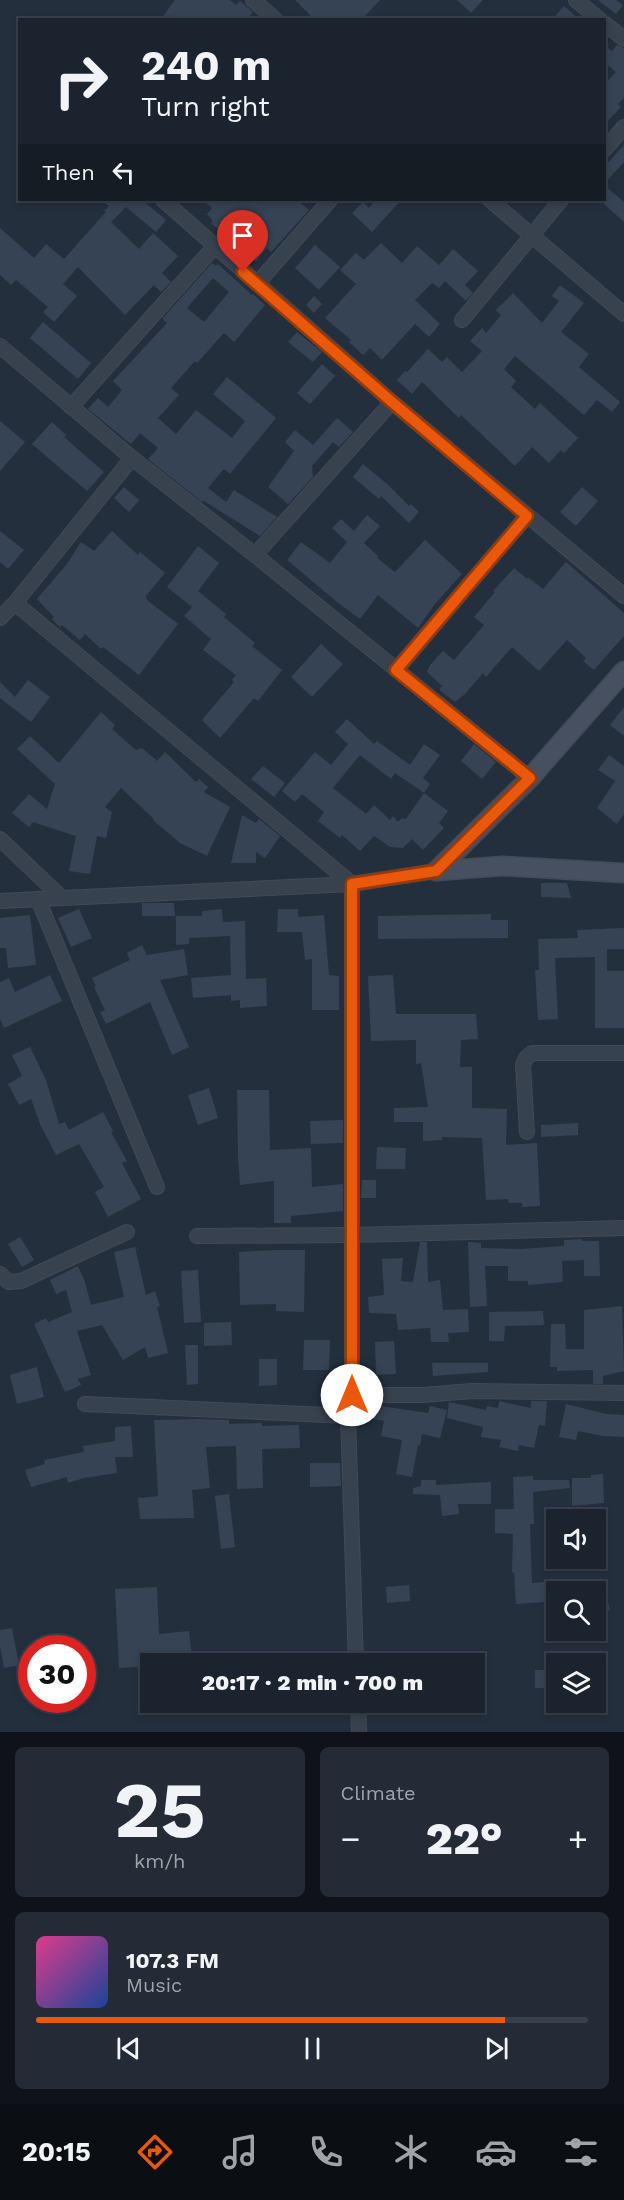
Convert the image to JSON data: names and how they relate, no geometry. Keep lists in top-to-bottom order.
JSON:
{
  "page": {
    "turn": ["240 m", "Turn right"],
    "then": "Then",
    "limit": "30",
    "trip": "20:17 · 2 min · 700 m",
    "tile": [
      ["25", "km/h"],
      "Climate"
    ],
    "heat": ["−", "22°", "+"],
    "song": ["107.3 FM", "Music"],
    "tabs": "20:15"
  }
}
